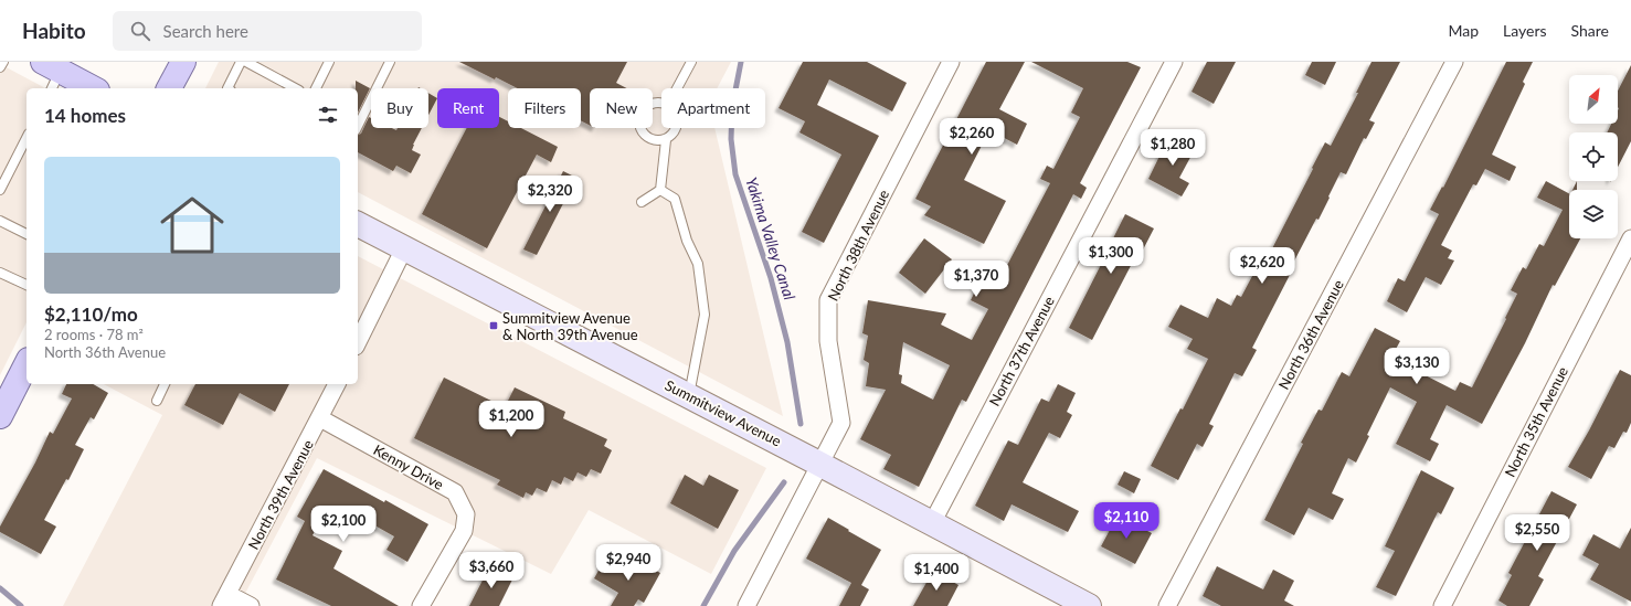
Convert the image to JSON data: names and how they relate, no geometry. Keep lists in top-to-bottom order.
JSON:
{
  "streets": {
    "main road": ["Summitview Avenue"],
    "street": [
      "North 38th Avenue",
      "North 36th Avenue",
      "North 37th Avenue",
      "North 35th Avenue",
      "Kenny Drive",
      "North 39th Avenue"
    ]
  },
  "crossings": [
    ["North 38th Avenue", "Summitview Avenue"],
    ["North 37th Avenue", "Summitview Avenue"],
    ["Kenny Drive", "North 39th Avenue"]
  ],
  "water": ["Yakima Valley Canal"],
  "places": {
    "transit": ["Summitview Avenue & North 39th Avenue"]
  },
  "north": "top right",
  "page": {
    "header": "Habito",
    "search": "Search here",
    "nav": ["Map", "Layers", "Share"],
    "chip": [
      "Buy",
      "Rent",
      "Filters",
      "New",
      "Apartment"
    ],
    "heading": "14 homes",
    "price": [
      "$2,260",
      "$1,280",
      "$2,320",
      "$1,300",
      "$2,620",
      "$1,370",
      "$3,130",
      "$1,200",
      "$2,110",
      "$2,100",
      "$2,550",
      "$2,940",
      "$3,660",
      "$1,400"
    ],
    "list": [
      {
        "name": "$2,110/mo",
        "note": "2 rooms · 78 m² · North 36th Avenue"
      }
    ]
  }
}
